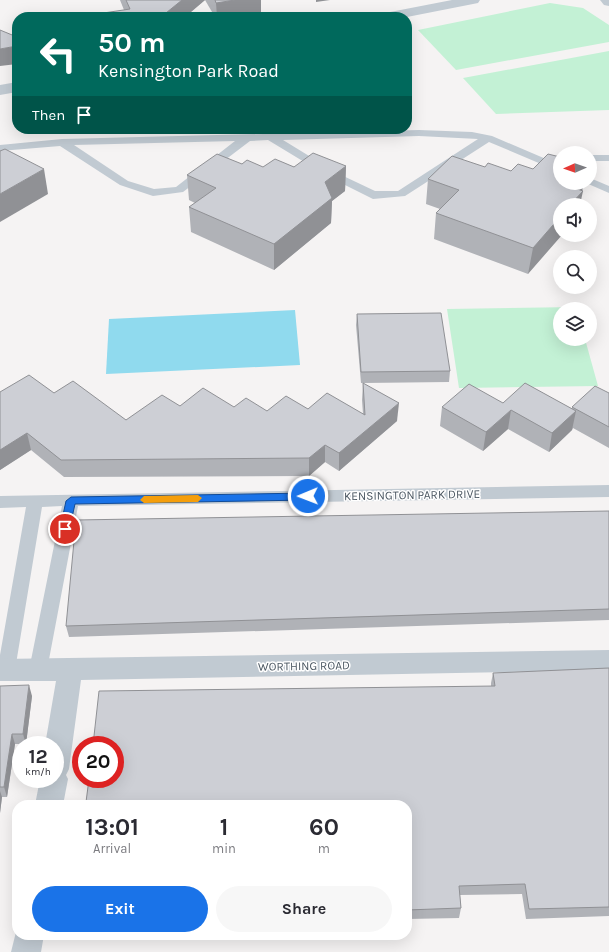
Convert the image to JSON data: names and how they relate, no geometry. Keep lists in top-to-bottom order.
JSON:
{
  "streets": {
    "street": ["WORTHING ROAD"],
    "lane": ["KENSINGTON PARK DRIVE"]
  },
  "north": "left",
  "page": {
    "turn": ["50 m", "Kensington Park Road"],
    "then": "Then",
    "speed": "12 km/h",
    "limit": "20",
    "eta": [
      "13:01",
      "Arrival",
      "1",
      "min",
      "60",
      "m"
    ],
    "buttons": ["Exit", "Share"]
  }
}
